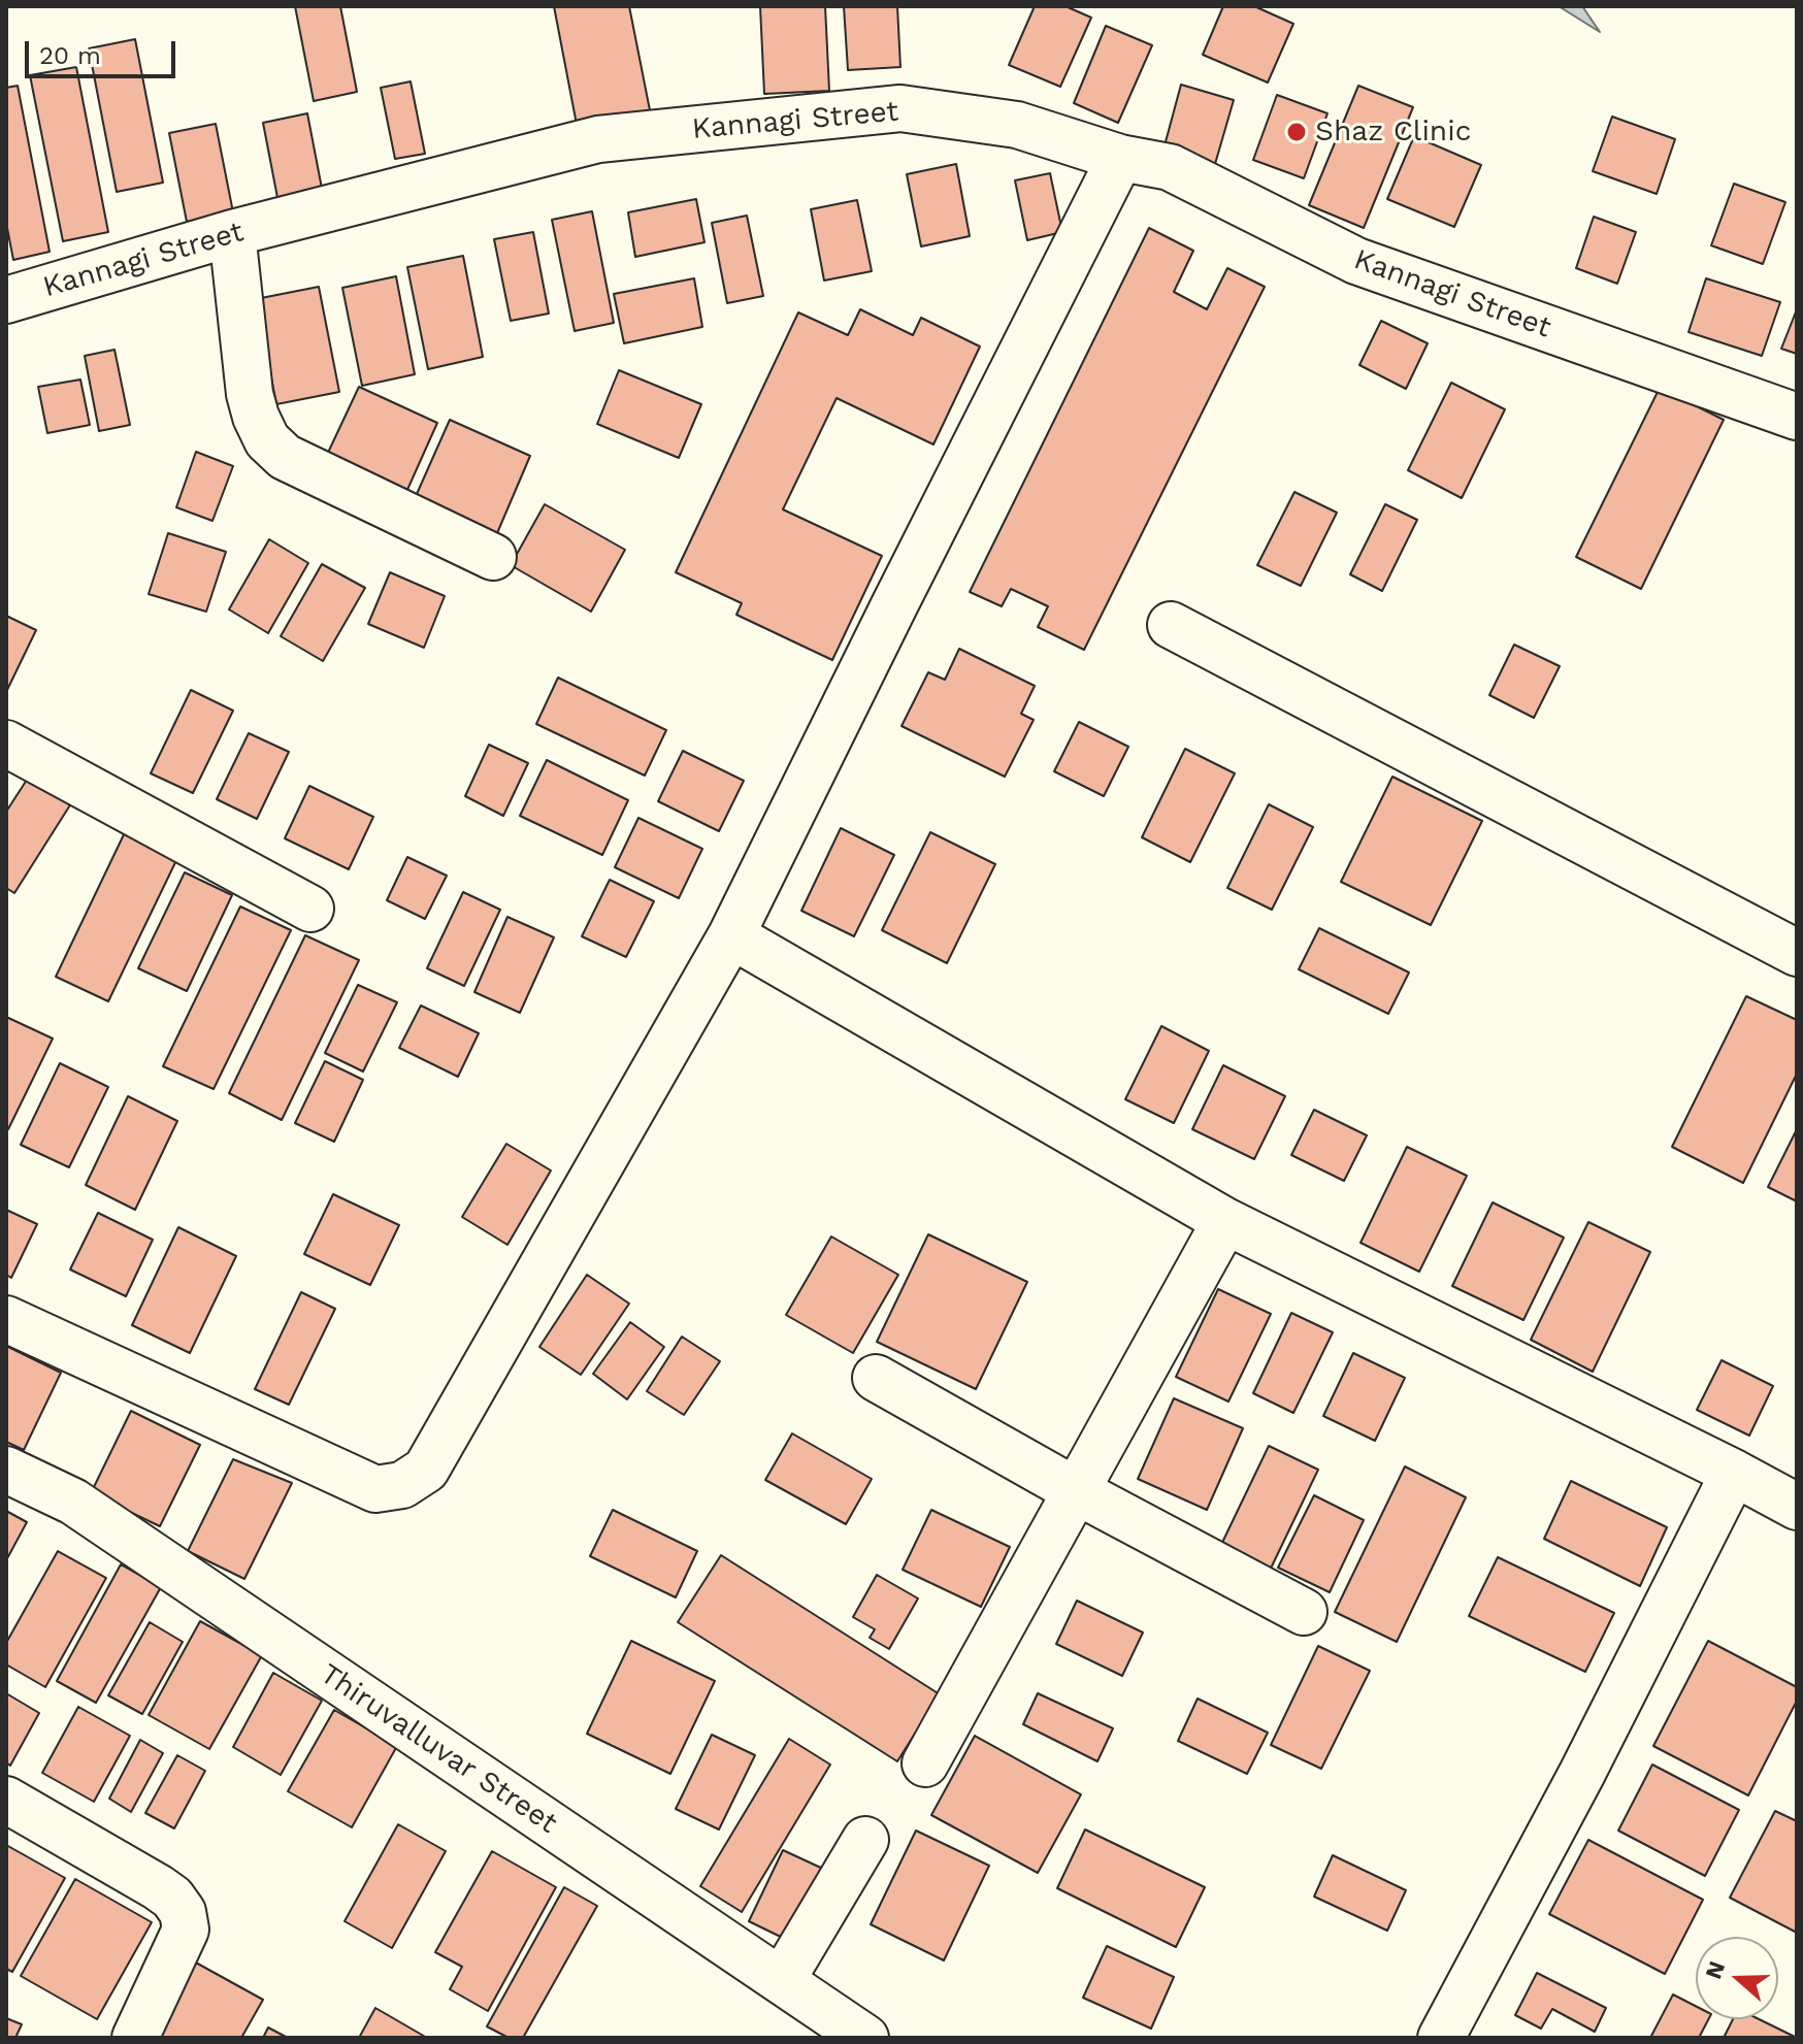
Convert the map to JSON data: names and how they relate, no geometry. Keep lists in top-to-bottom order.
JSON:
{
  "streets": {
    "street": ["Kannagi Street", "Thiruvalluvar Street"]
  },
  "places": ["Shaz Clinic"],
  "scale_bar": "20 m",
  "north": "left"
}
